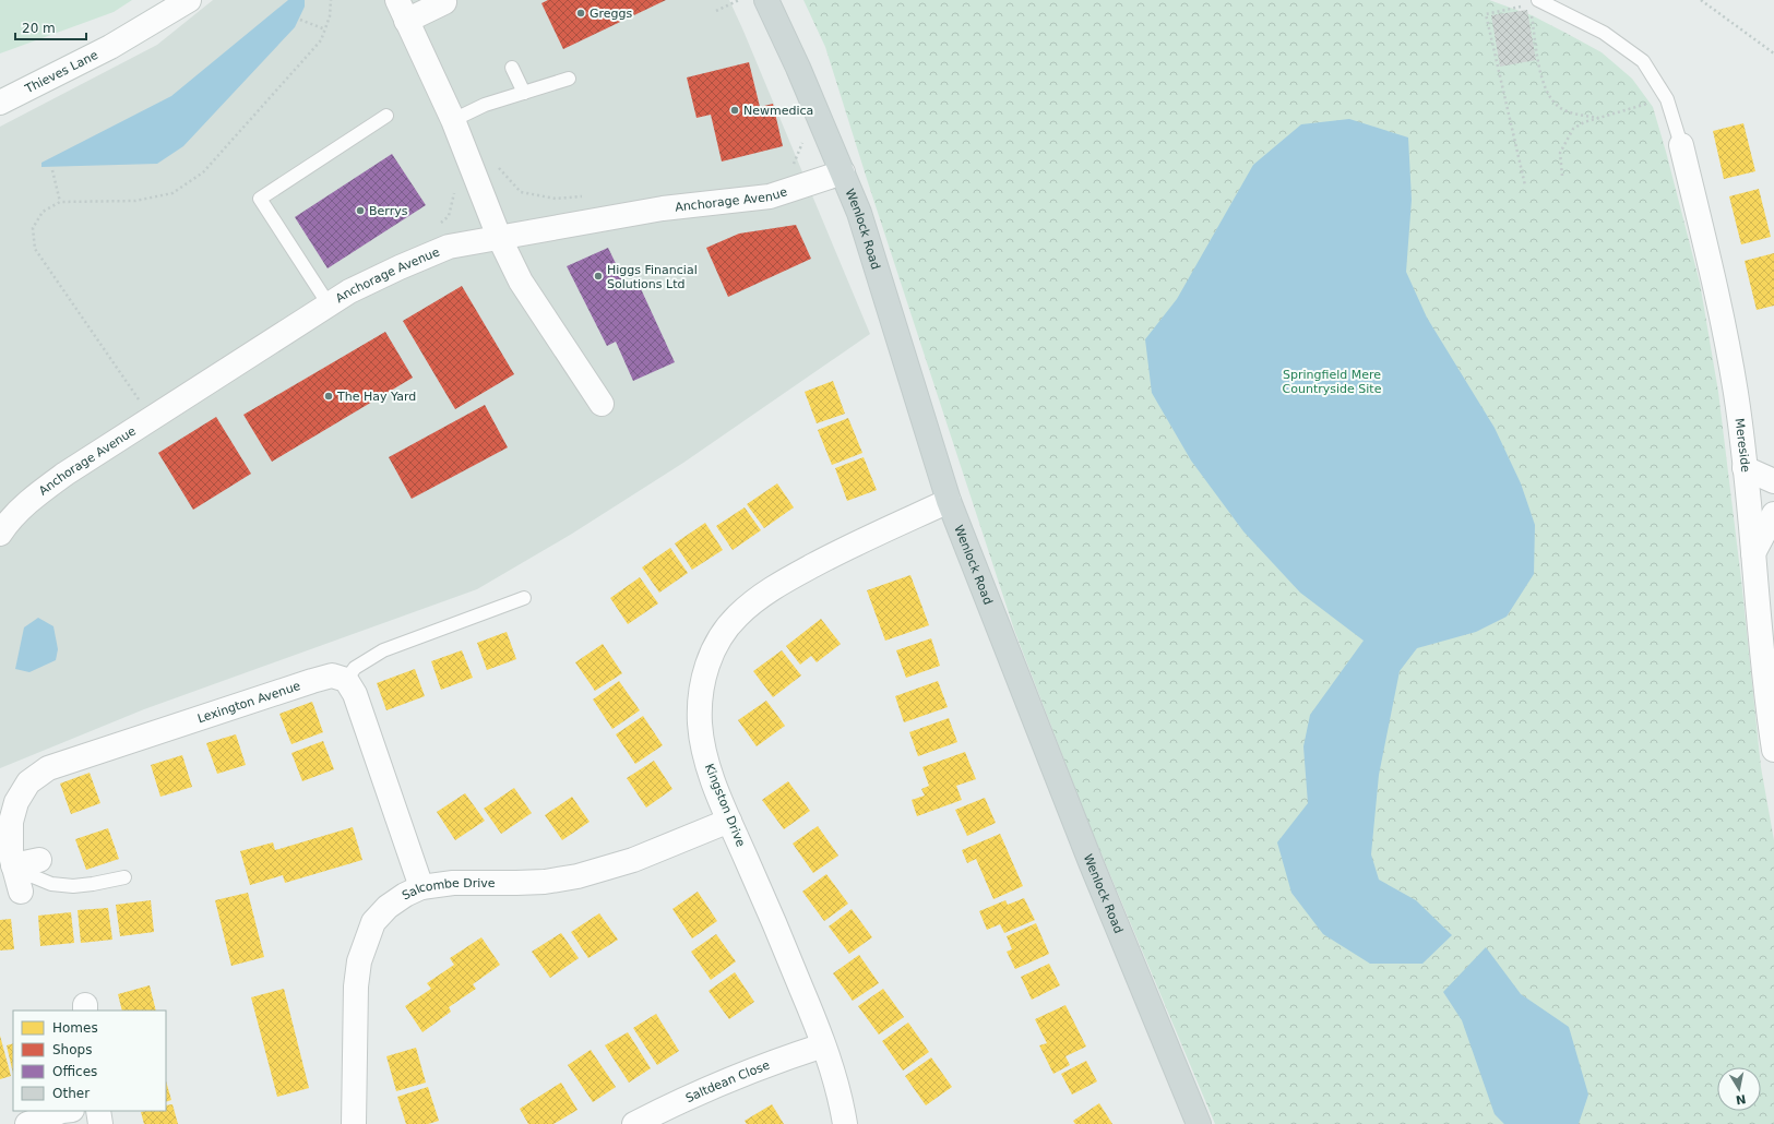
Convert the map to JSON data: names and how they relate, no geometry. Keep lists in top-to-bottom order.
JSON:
{
  "streets": {
    "main road": ["Wenlock Road"],
    "street": [
      "Thieves Lane",
      "Anchorage Avenue",
      "Mereside",
      "Lexington Avenue",
      "Kingston Drive",
      "Salcombe Drive",
      "Saltdean Close"
    ]
  },
  "crossings": [
    ["Anchorage Avenue", "Wenlock Road"],
    ["Wenlock Road", "Kingston Drive"],
    ["Kingston Drive", "Salcombe Drive"],
    ["Kingston Drive", "Saltdean Close"]
  ],
  "parks": ["Springfield Mere Countryside Site"],
  "places": [
    "Greggs",
    "Newmedica",
    "Berrys",
    "Higgs Financial Solutions Ltd",
    "The Hay Yard"
  ],
  "legend": [
    "Homes",
    "Shops",
    "Offices",
    "Other"
  ],
  "scale_bar": "20 m",
  "north": "bottom"
}
